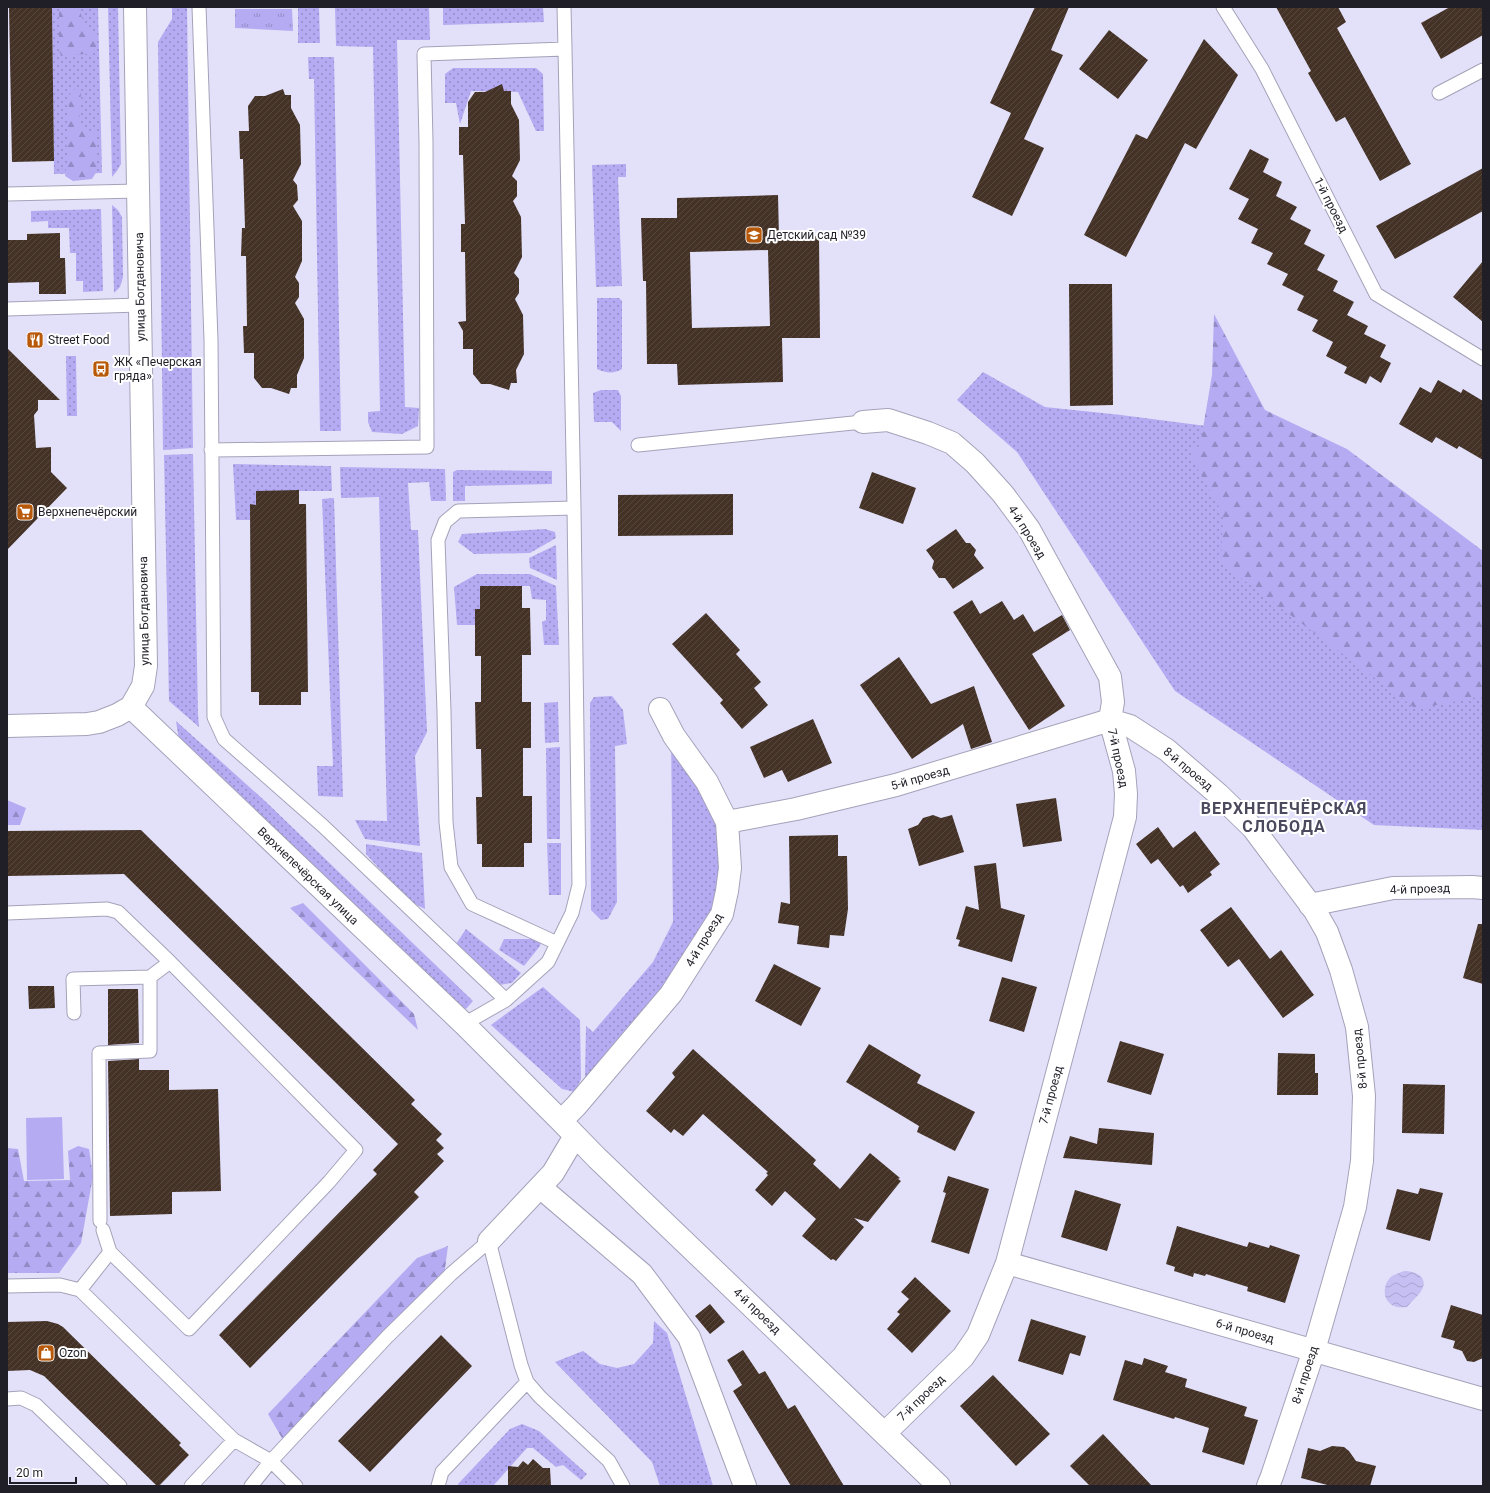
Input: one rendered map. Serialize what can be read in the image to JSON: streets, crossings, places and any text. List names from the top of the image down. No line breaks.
{"streets":{"street":["улица Богдановича","4-й проезд","7-й проезд","8-й проезд","5-й проезд","Верхнепечёрская улица","6-й проезд"],"lane":["1-й проезд"]},"crossings":[["улица Богдановича","Верхнепечёрская улица"],["4-й проезд","7-й проезд"],["4-й проезд","8-й проезд"],["4-й проезд","5-й проезд"],["4-й проезд","Верхнепечёрская улица"],["7-й проезд","8-й проезд"],["7-й проезд","5-й проезд"],["7-й проезд","6-й проезд"],["8-й проезд","5-й проезд"],["8-й проезд","6-й проезд"]],"districts":["ВЕРХНЕПЕЧЁРСКАЯ СЛОБОДА"],"places":{"school or university":["Детский сад №39"],"restaurant":["Street Food"],"bus stop":["ЖК «Печерская гряда»"],"supermarket":["Верхнепечёрский"],"shop":["Ozon"]},"scale_bar":"20 m"}
